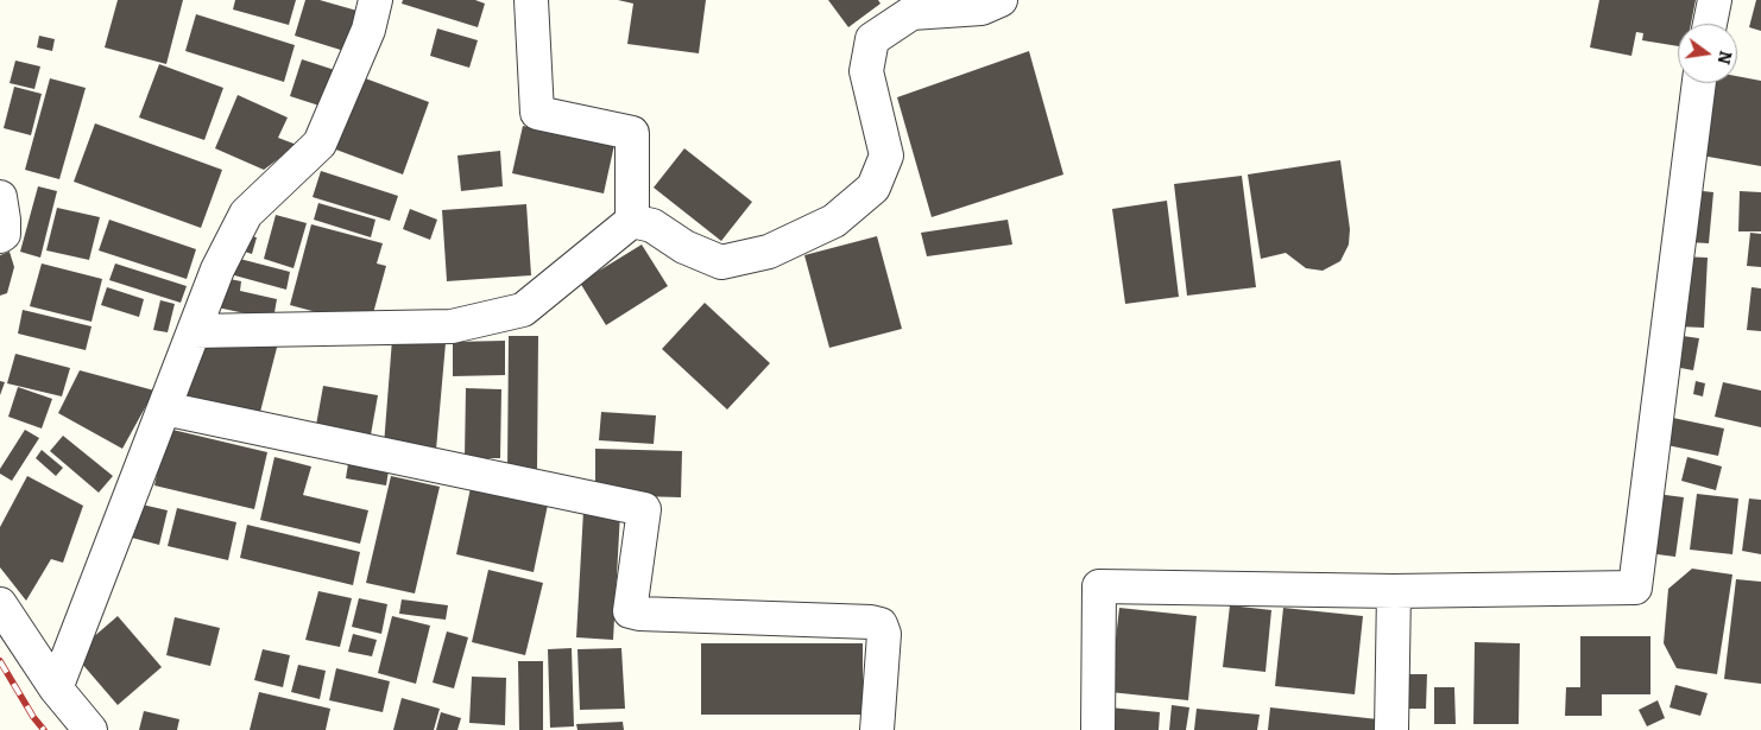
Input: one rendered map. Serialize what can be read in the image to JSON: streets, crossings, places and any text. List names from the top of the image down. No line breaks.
{"north":"right"}
